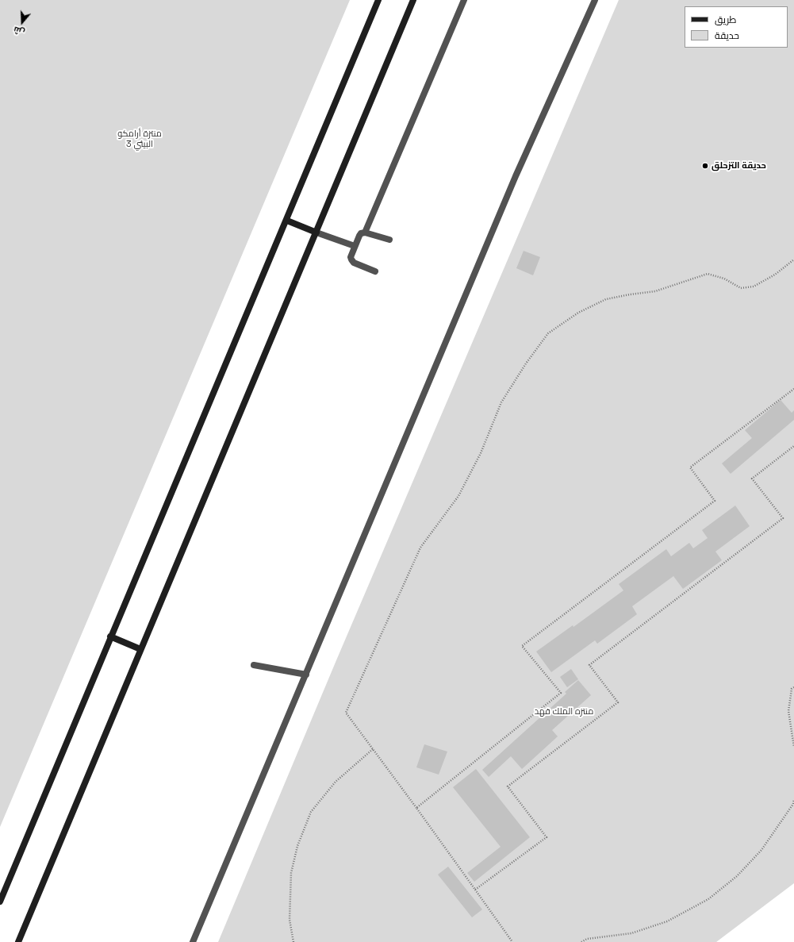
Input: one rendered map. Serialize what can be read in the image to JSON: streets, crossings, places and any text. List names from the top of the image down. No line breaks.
{"parks":["منتزة أرامكو البيئي 3","منتزه الملك فهد"],"places":["حديقة التزحلق"],"legend":["طريق","حديقة"],"north":"bottom"}
